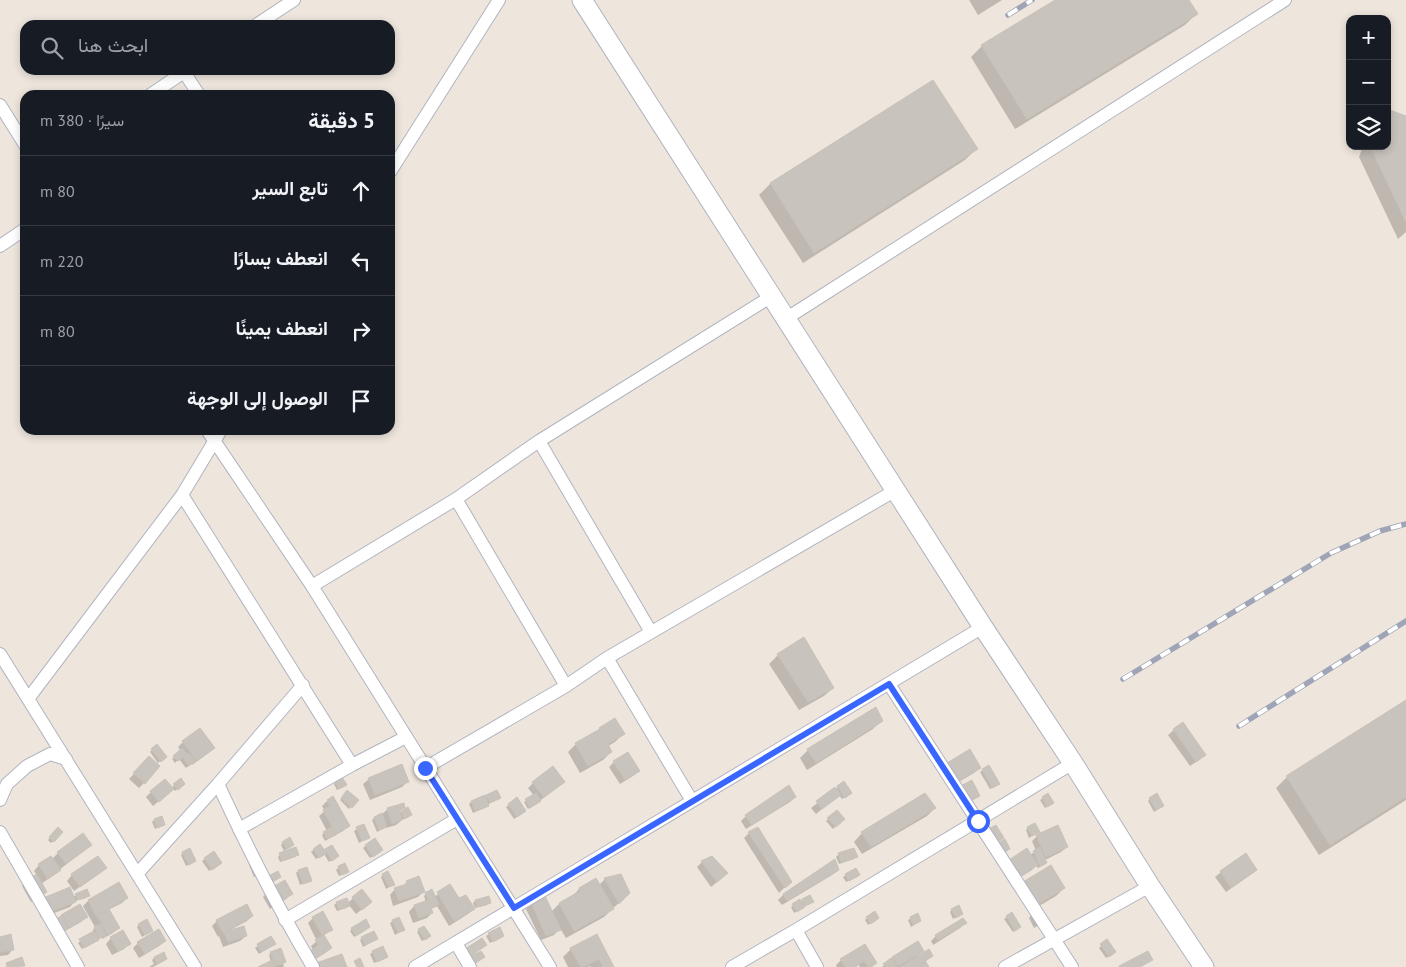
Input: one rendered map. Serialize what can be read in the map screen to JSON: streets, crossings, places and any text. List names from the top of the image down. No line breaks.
{"page":{"map_buttons":["+","−"],"search":"ابحث هنا","heading":["5 دقيقة","سيرًا · 380 m"],"list":[["تابع السير","80 m"],["انعطف يسارًا","220 m"],["انعطف يمينًا","80 m"],"الوصول إلى الوجهة"]}}
